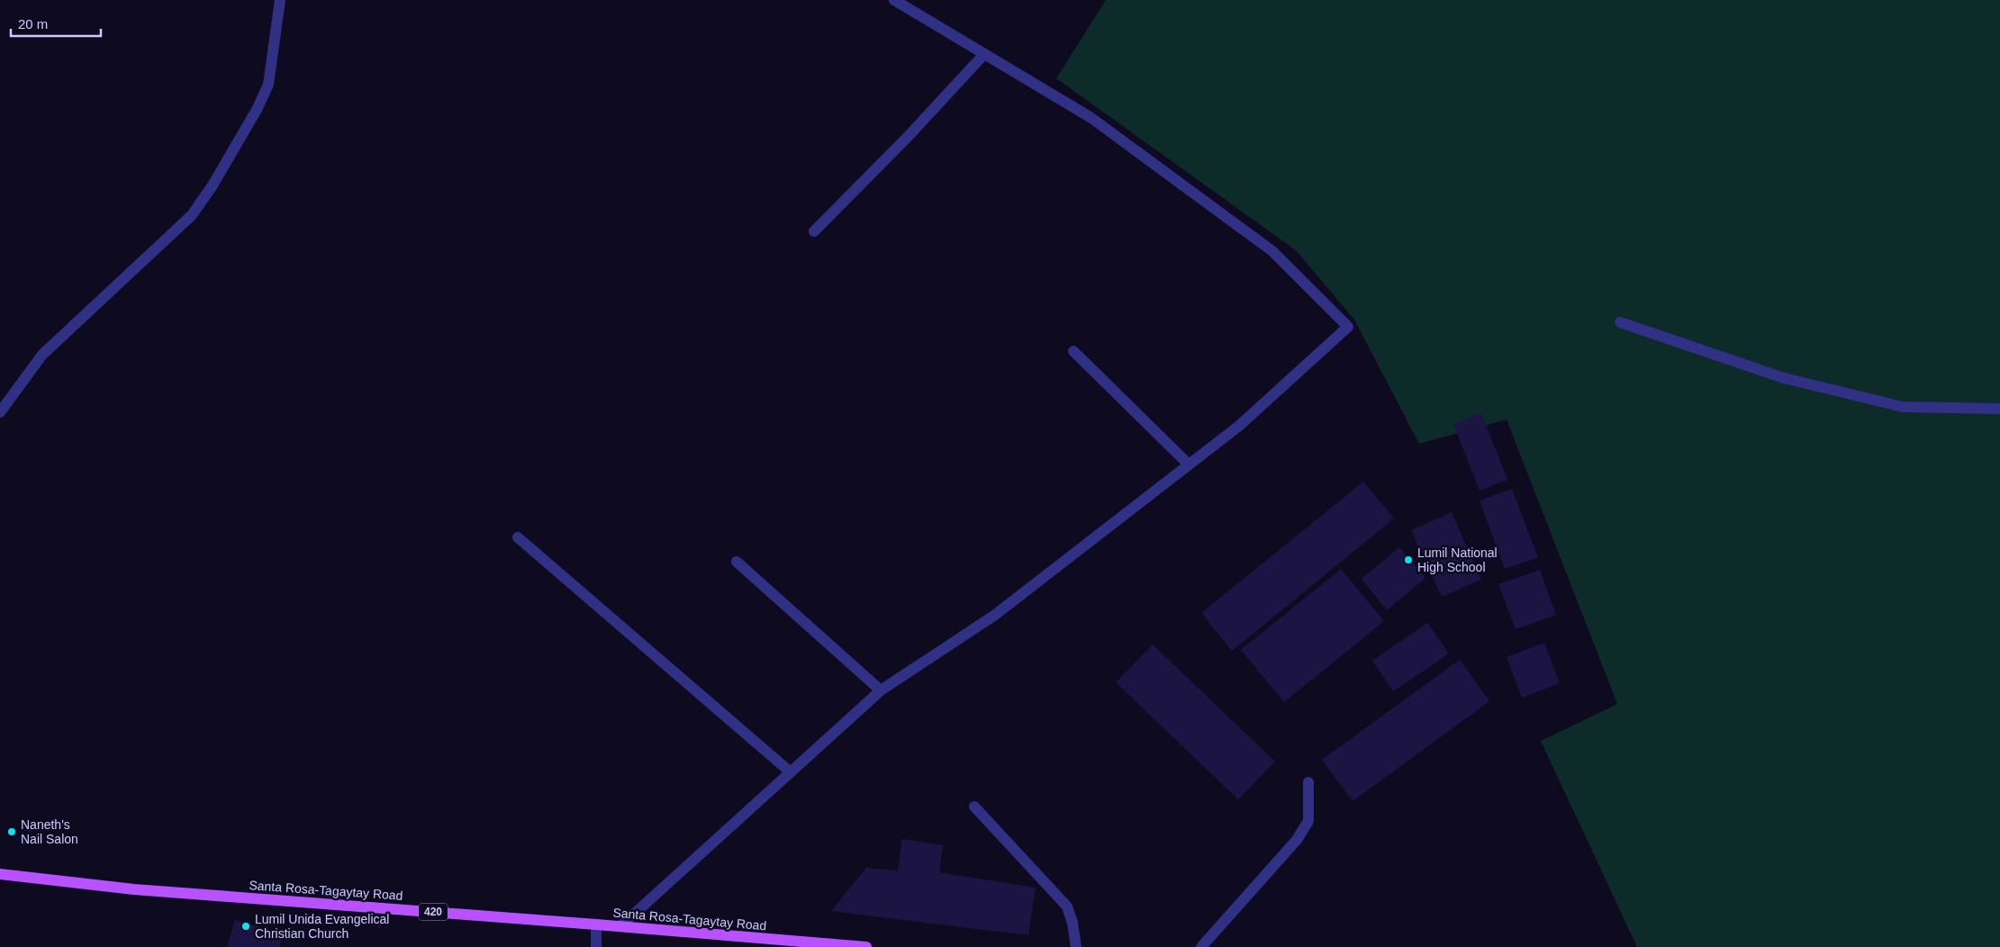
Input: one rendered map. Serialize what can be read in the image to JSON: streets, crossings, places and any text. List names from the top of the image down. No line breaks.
{"streets":{"main road":["Santa Rosa-Tagaytay Road","420"]},"places":["Lumil National High School","Naneth's Nail Salon","Lumil Unida Evangelical Christian Church"],"scale_bar":"20 m"}
